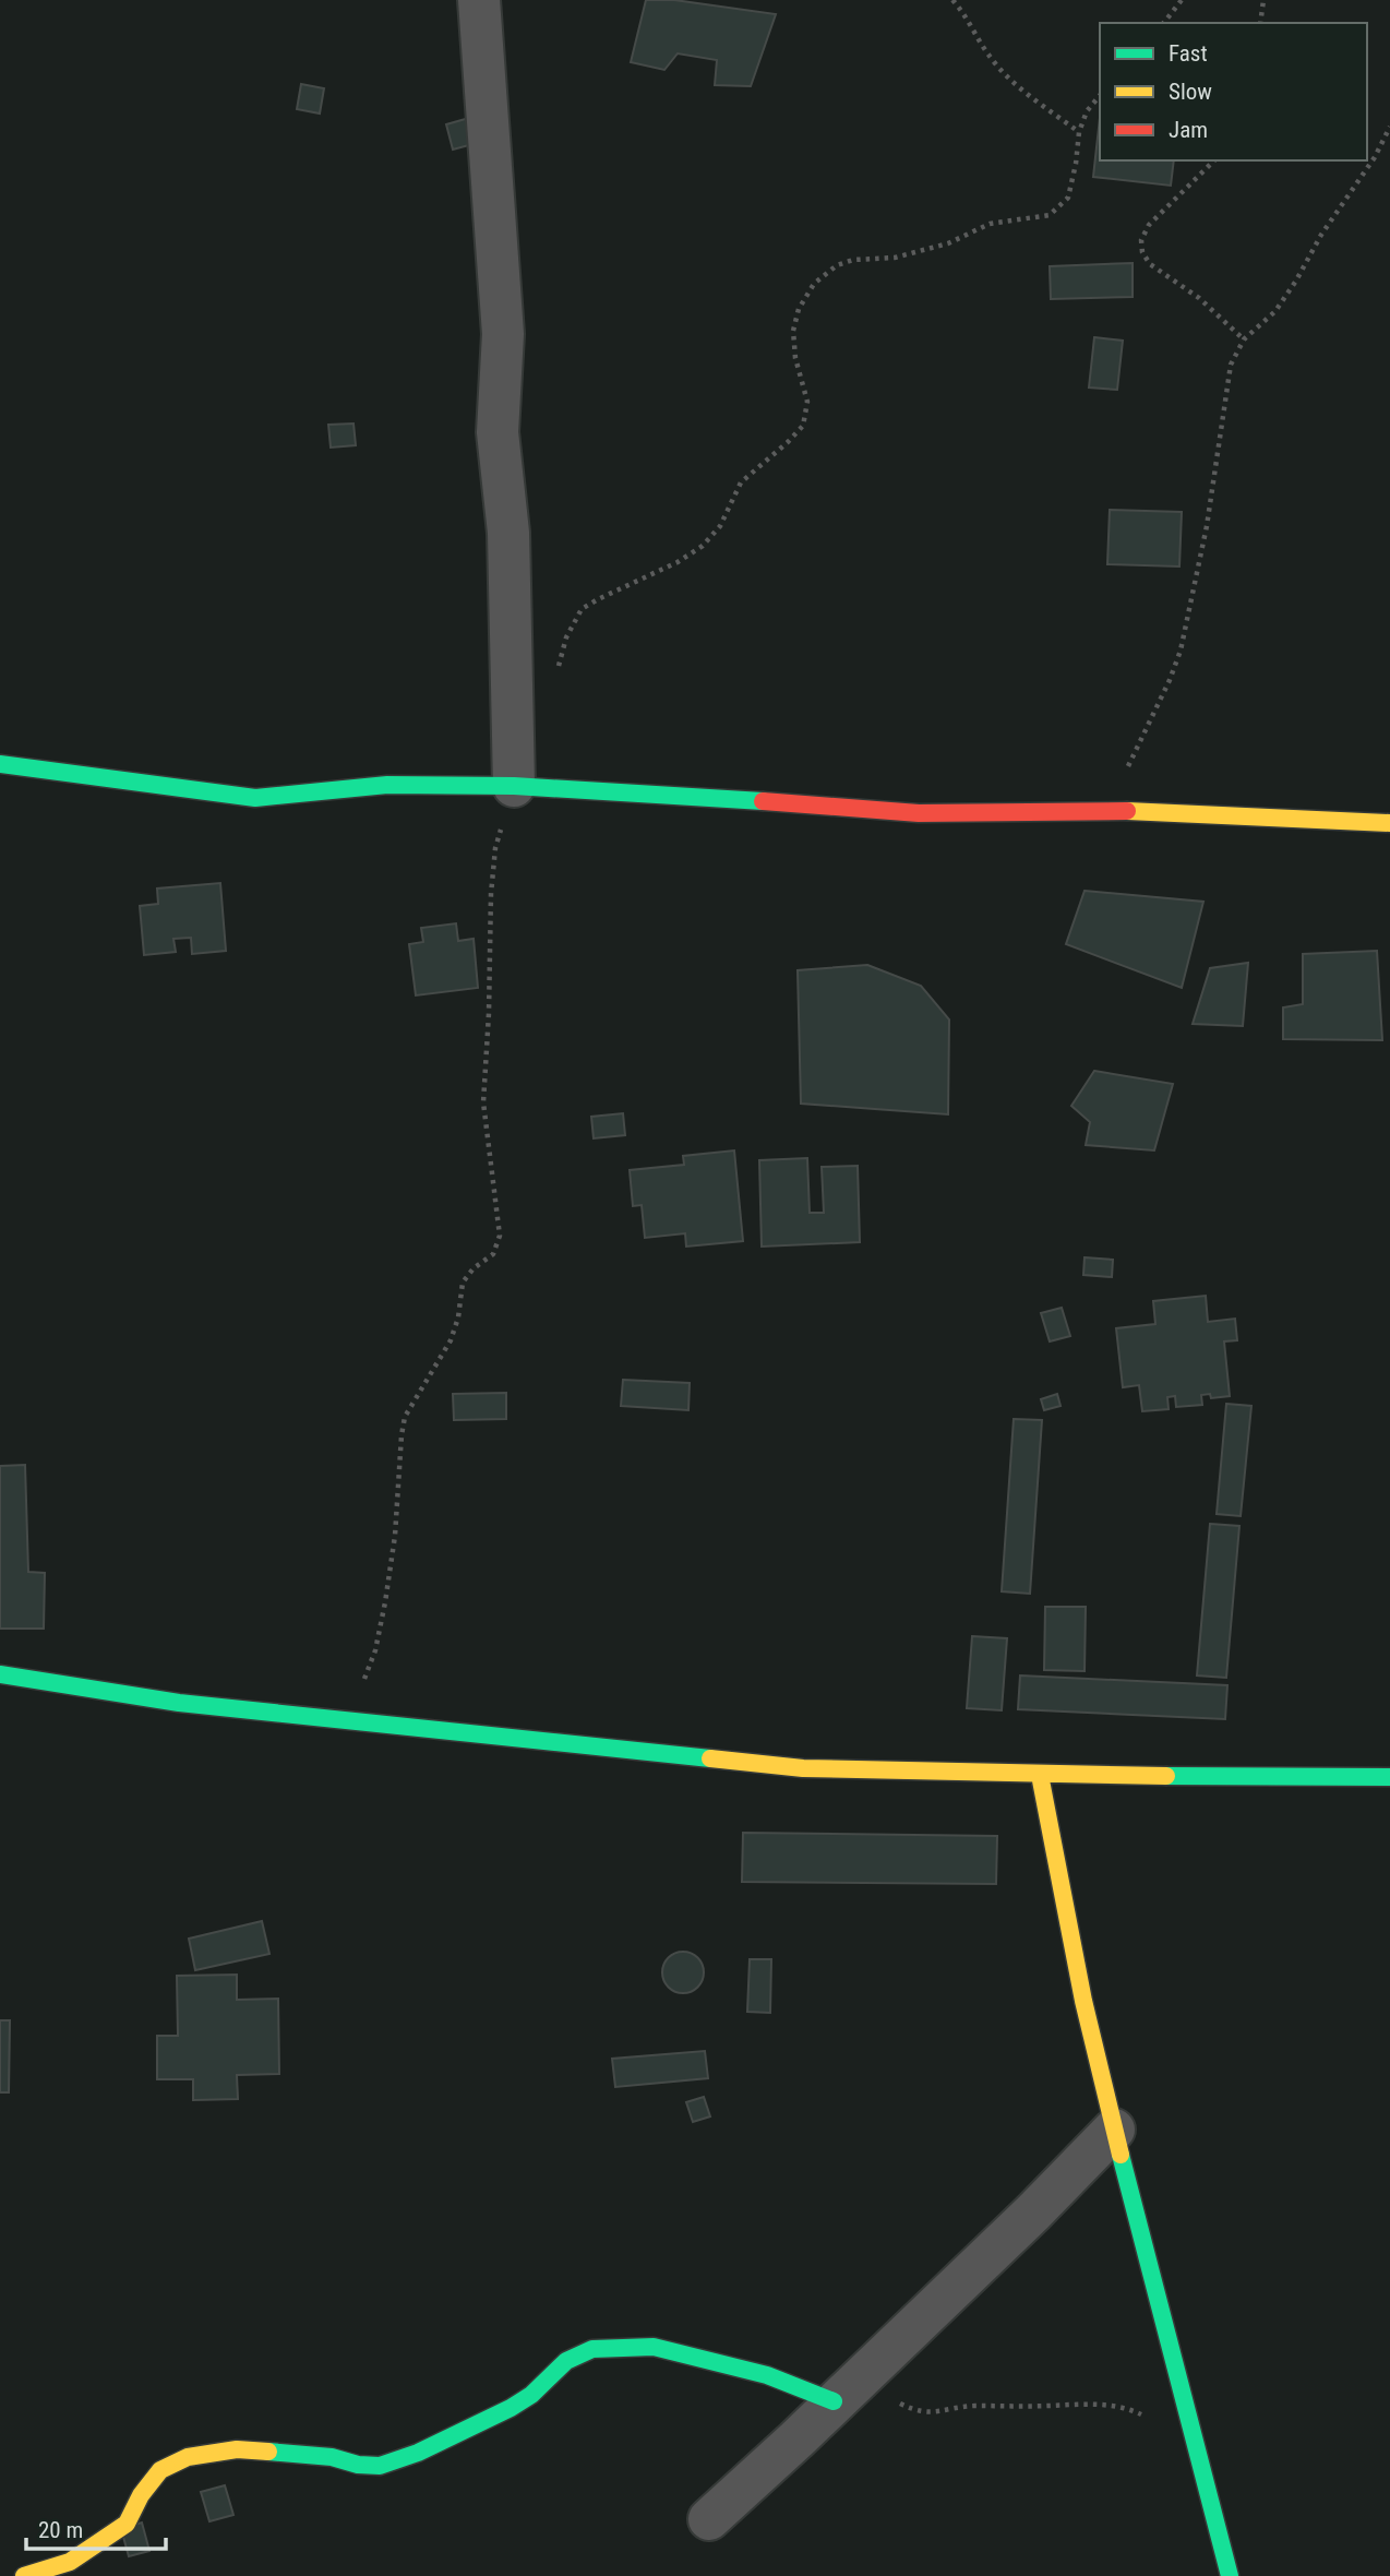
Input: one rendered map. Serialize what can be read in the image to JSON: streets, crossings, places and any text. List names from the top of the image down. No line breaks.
{"legend":["Fast","Slow","Jam"],"scale_bar":"20 m"}
